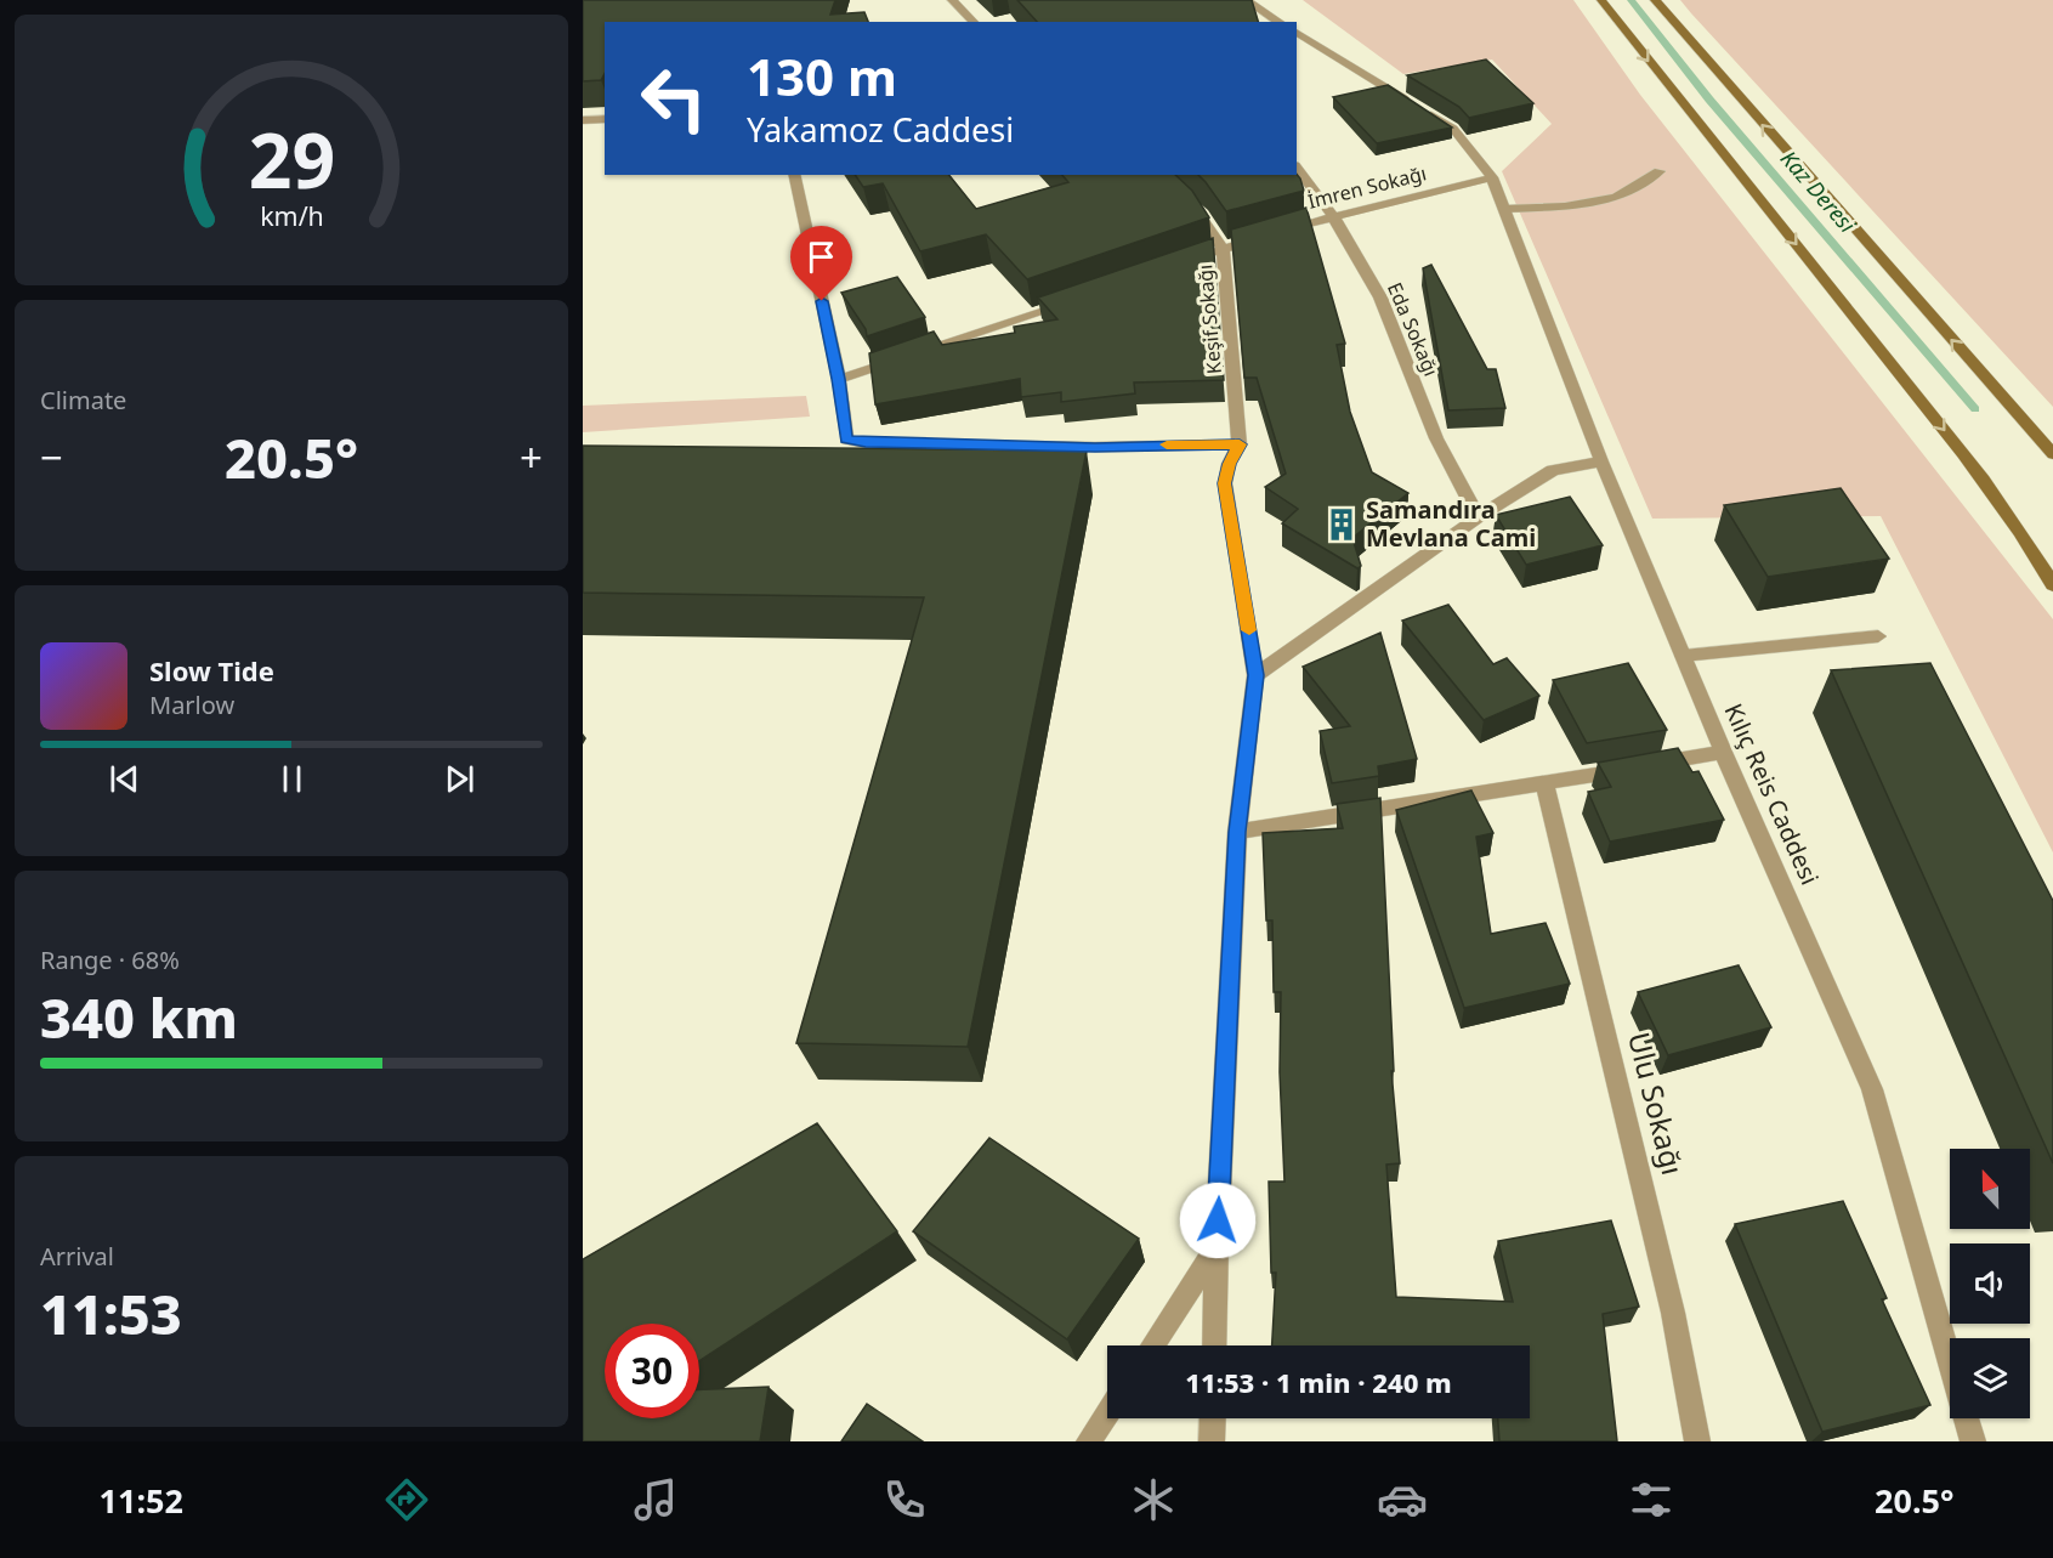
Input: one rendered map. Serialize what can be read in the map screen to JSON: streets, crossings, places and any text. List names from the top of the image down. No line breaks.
{"streets":{"street":["İmren Sokağı","Keşif Sokağı","Eda Sokağı","Kılıç Reis Caddesi","Ulu Sokağı"]},"crossings":[["İmren Sokağı","Keşif Sokağı"],["İmren Sokağı","Eda Sokağı"],["İmren Sokağı","Kılıç Reis Caddesi"]],"water":["Kaz Deresi"],"places":{"building":["Samandıra Mevlana Cami"]},"north":"top","page":{"turn":["130 m","Yakamoz Caddesi"],"tile":["Climate",["Range · 68%","340 km"],["Arrival","11:53"]],"heat":["−","20.5°","+"],"song":["Slow Tide","Marlow"],"limit":"30","trip":"11:53 · 1 min · 240 m","tabs":["11:52","20.5°"],"gauge":["29","km/h"]}}
